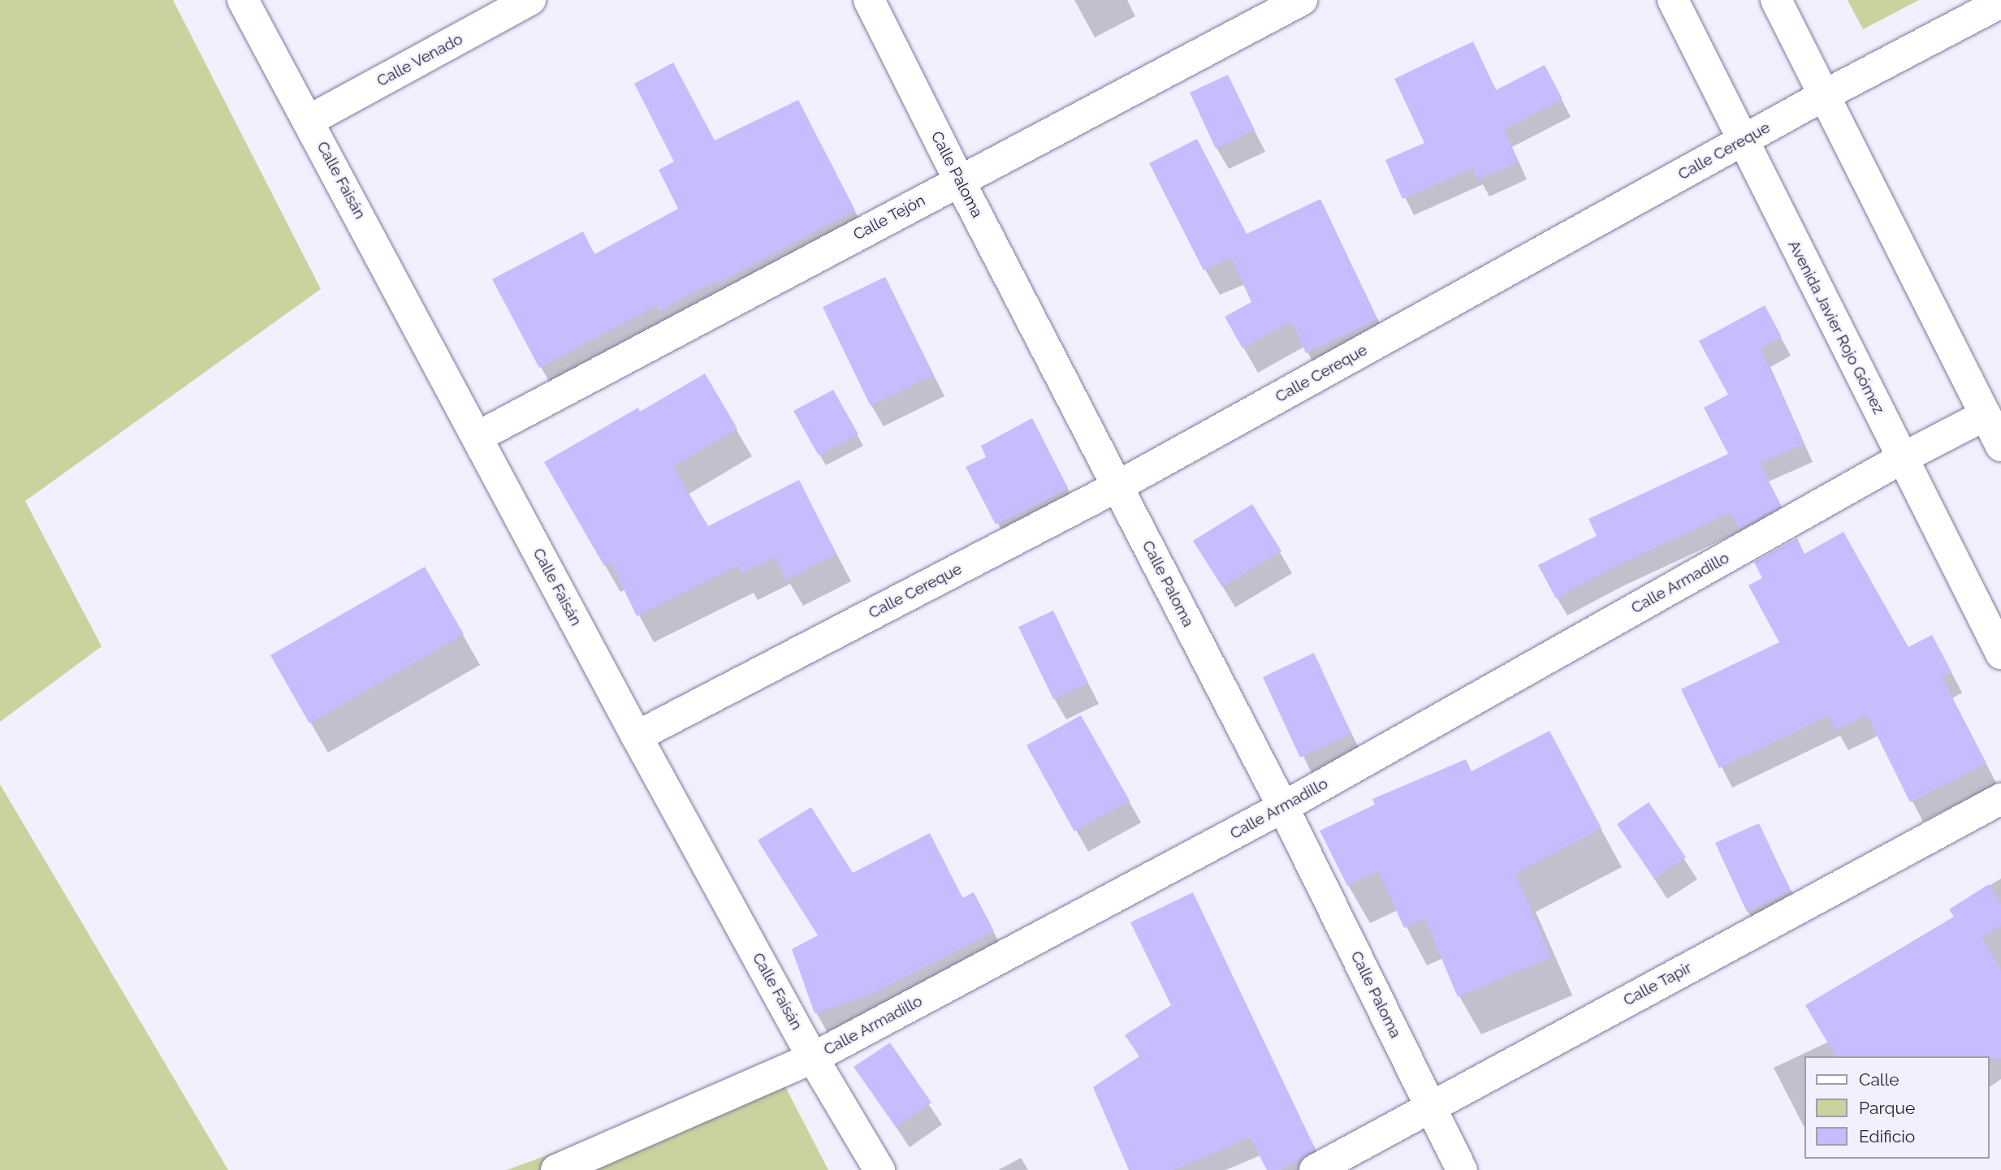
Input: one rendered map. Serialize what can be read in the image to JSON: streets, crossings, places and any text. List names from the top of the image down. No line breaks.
{"streets":{"street":["Calle Venado","Calle Cereque","Calle Paloma","Calle Faisán","Calle Tejón","Avenida Javier Rojo Gómez","Calle Armadillo","Calle Tapir"]},"crossings":[["Calle Venado","Calle Faisán"],["Calle Cereque","Calle Paloma"],["Calle Cereque","Calle Faisán"],["Calle Cereque","Avenida Javier Rojo Gómez"],["Calle Paloma","Calle Tejón"],["Calle Paloma","Calle Armadillo"],["Calle Paloma","Calle Tapir"],["Calle Faisán","Calle Tejón"],["Calle Faisán","Calle Armadillo"],["Avenida Javier Rojo Gómez","Calle Armadillo"]],"legend":["Calle","Parque","Edificio"]}
